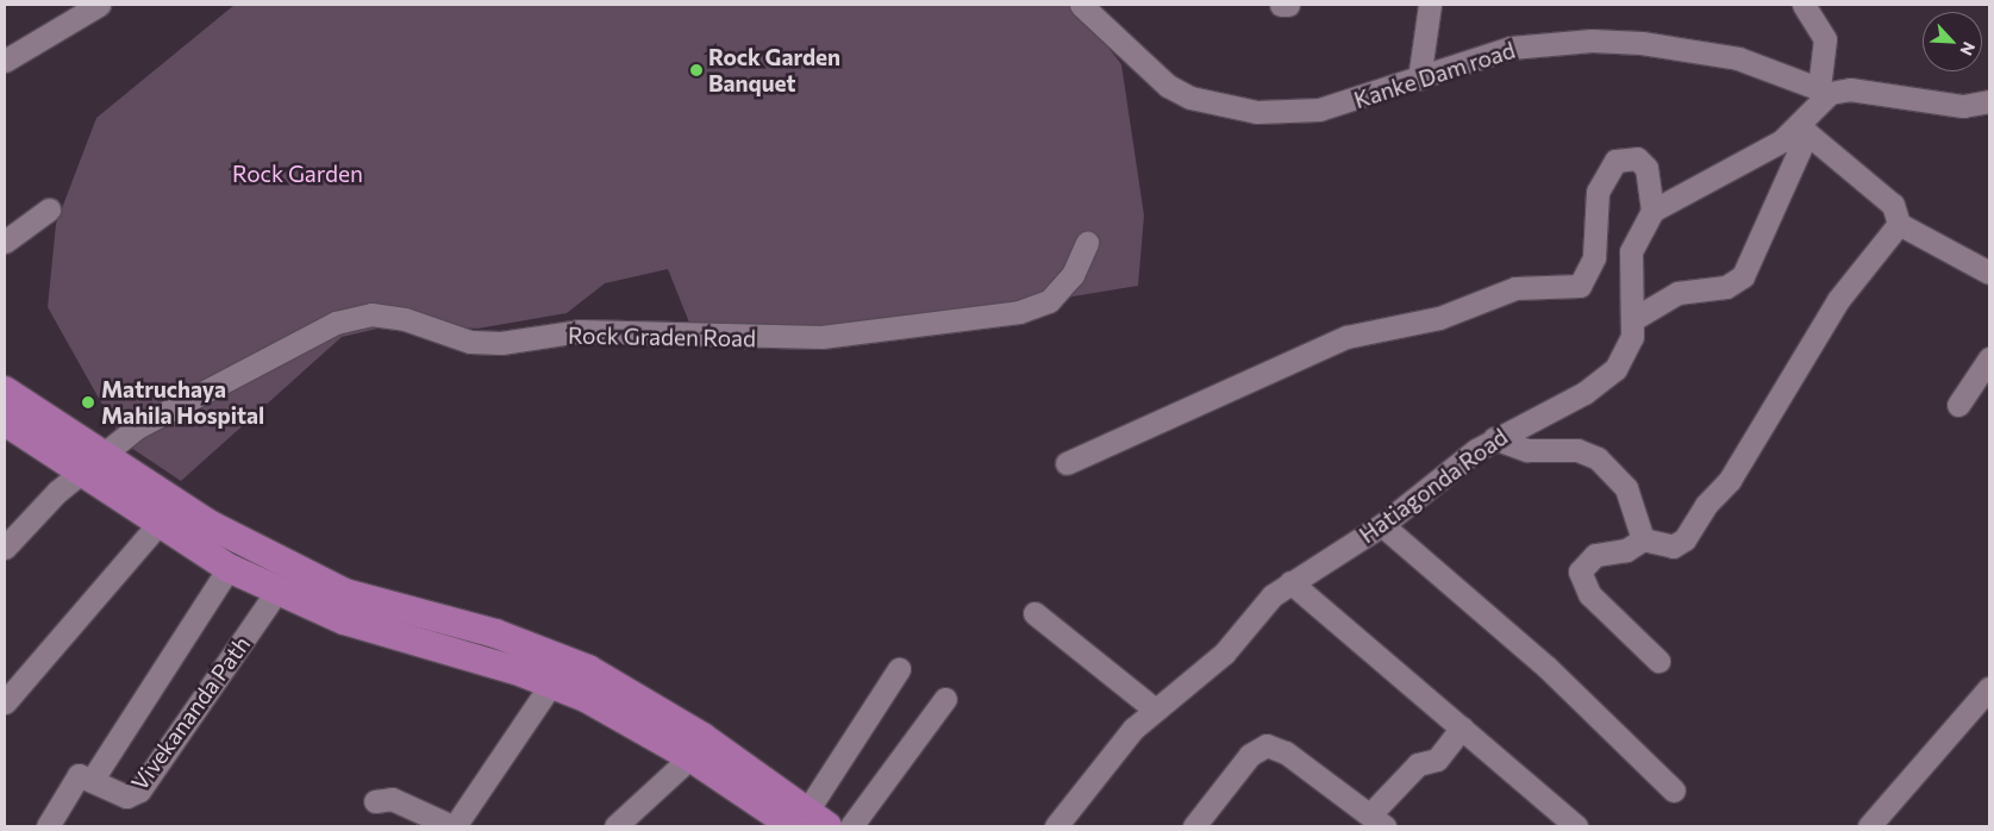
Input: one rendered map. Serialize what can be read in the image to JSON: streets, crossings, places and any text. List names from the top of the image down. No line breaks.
{"streets":{"street":["Kanke Dam road","Rock Graden Road","Hatiagonda Road","Vivekananda Path"]},"parks":["Rock Garden"],"places":["Rock Garden Banquet","Matruchaya Mahila Hospital"],"north":"bottom right"}
